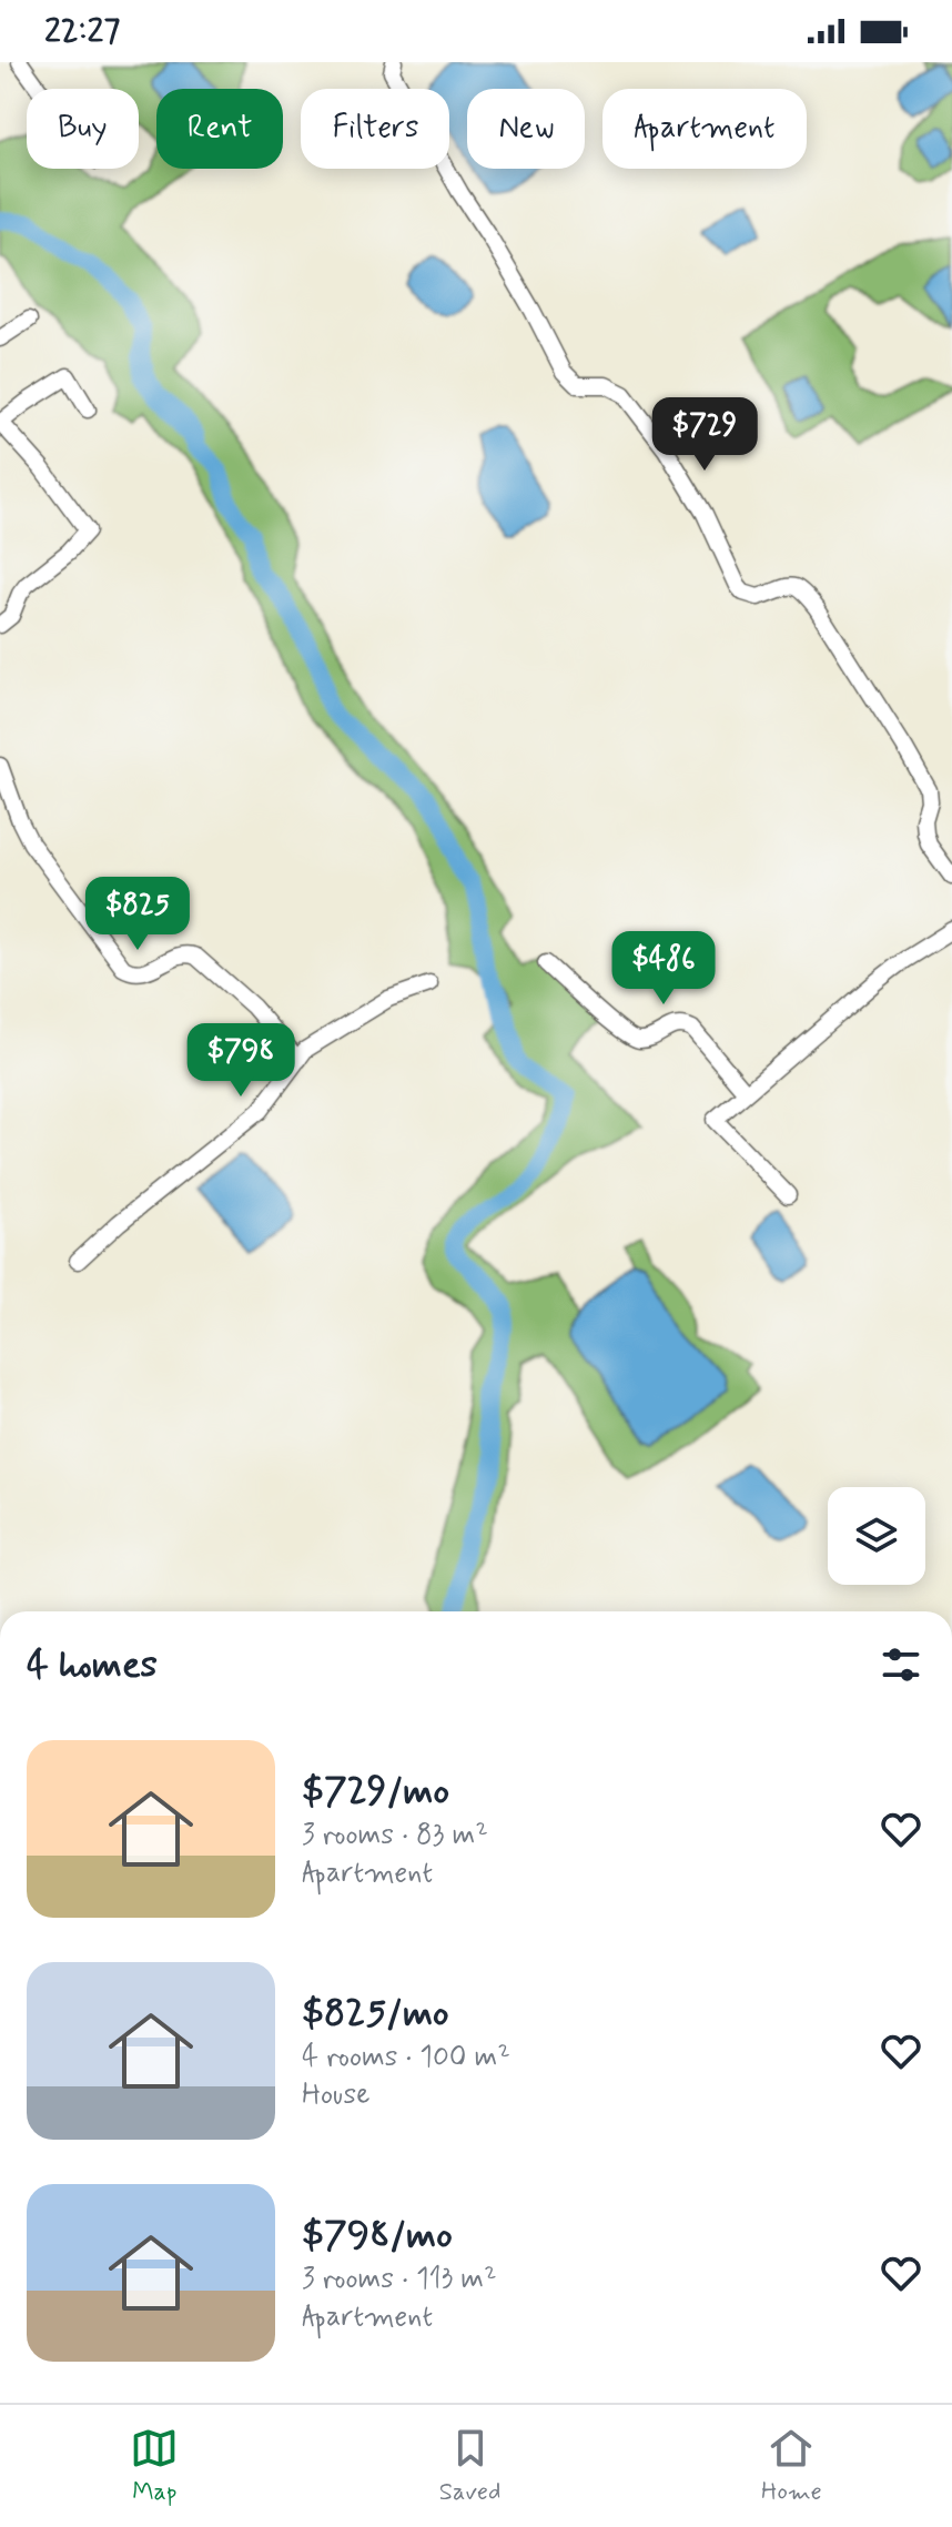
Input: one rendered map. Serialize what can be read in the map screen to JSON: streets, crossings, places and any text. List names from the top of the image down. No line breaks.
{"page":{"status":"22:27","chip":["Buy","Rent","Filters","New","Apartment"],"price":["$729","$825","$486","$798"],"heading":"4 homes","list":[{"name":"$729/mo","note":"3 rooms · 83 m² · Apartment"},{"name":"$825/mo","note":"4 rooms · 100 m² · House"},{"name":"$798/mo","note":"3 rooms · 113 m² · Apartment"}],"tabs":["Map","Saved","Home"]}}
